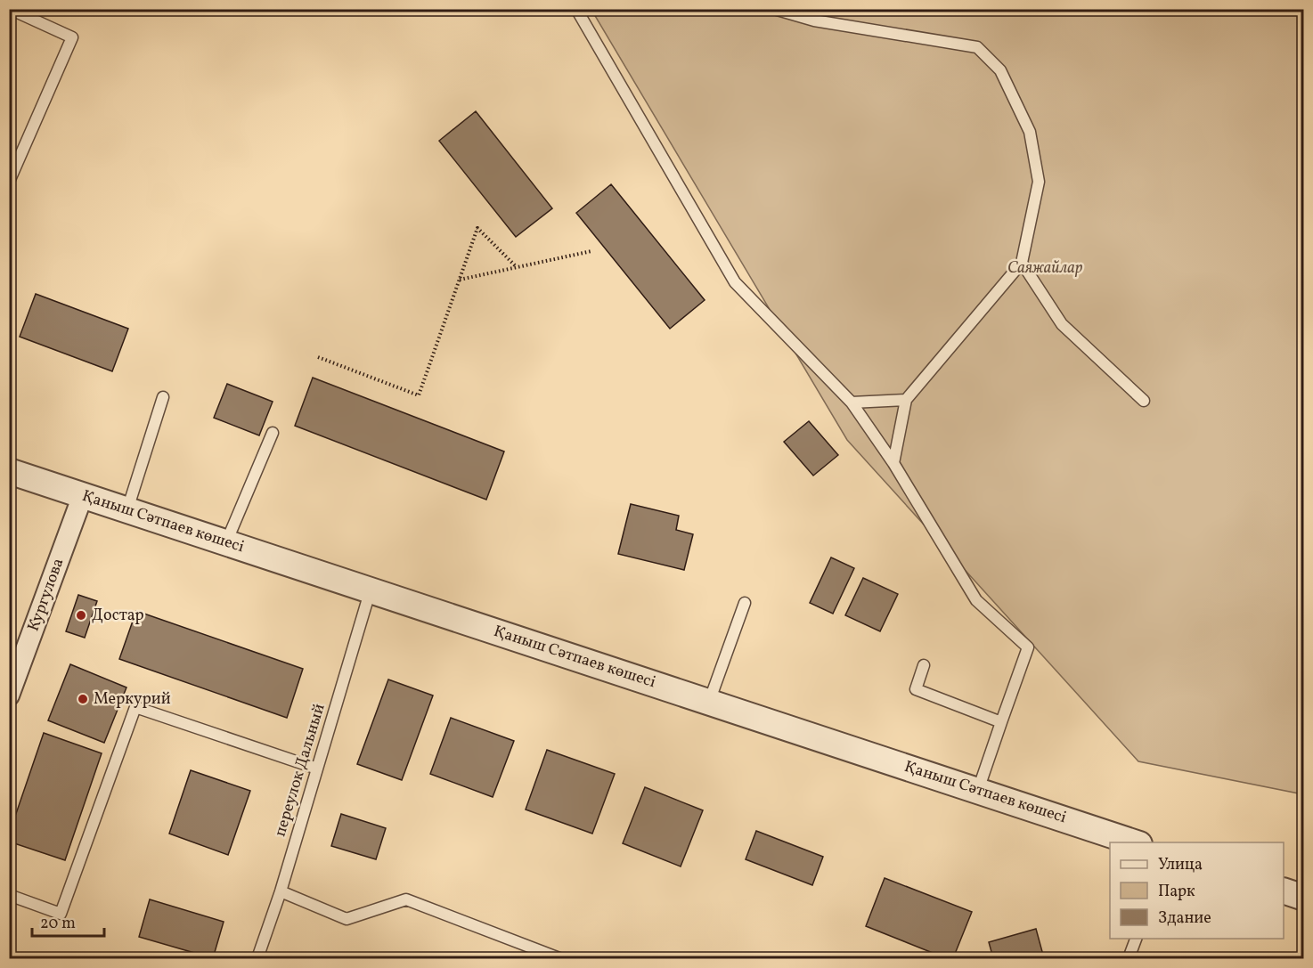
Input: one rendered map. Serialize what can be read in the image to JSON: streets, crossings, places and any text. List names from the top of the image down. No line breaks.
{"streets":{"street":["Қаныш Сәтпаев көшесі","Кургулова"],"lane":["переулок Дальный"]},"crossings":[["Қаныш Сәтпаев көшесі","Кургулова"],["Қаныш Сәтпаев көшесі","переулок Дальный"]],"parks":["Саяжайлар"],"places":["Достар","Меркурий"],"legend":["Улица","Парк","Здание"],"scale_bar":"20 m"}
